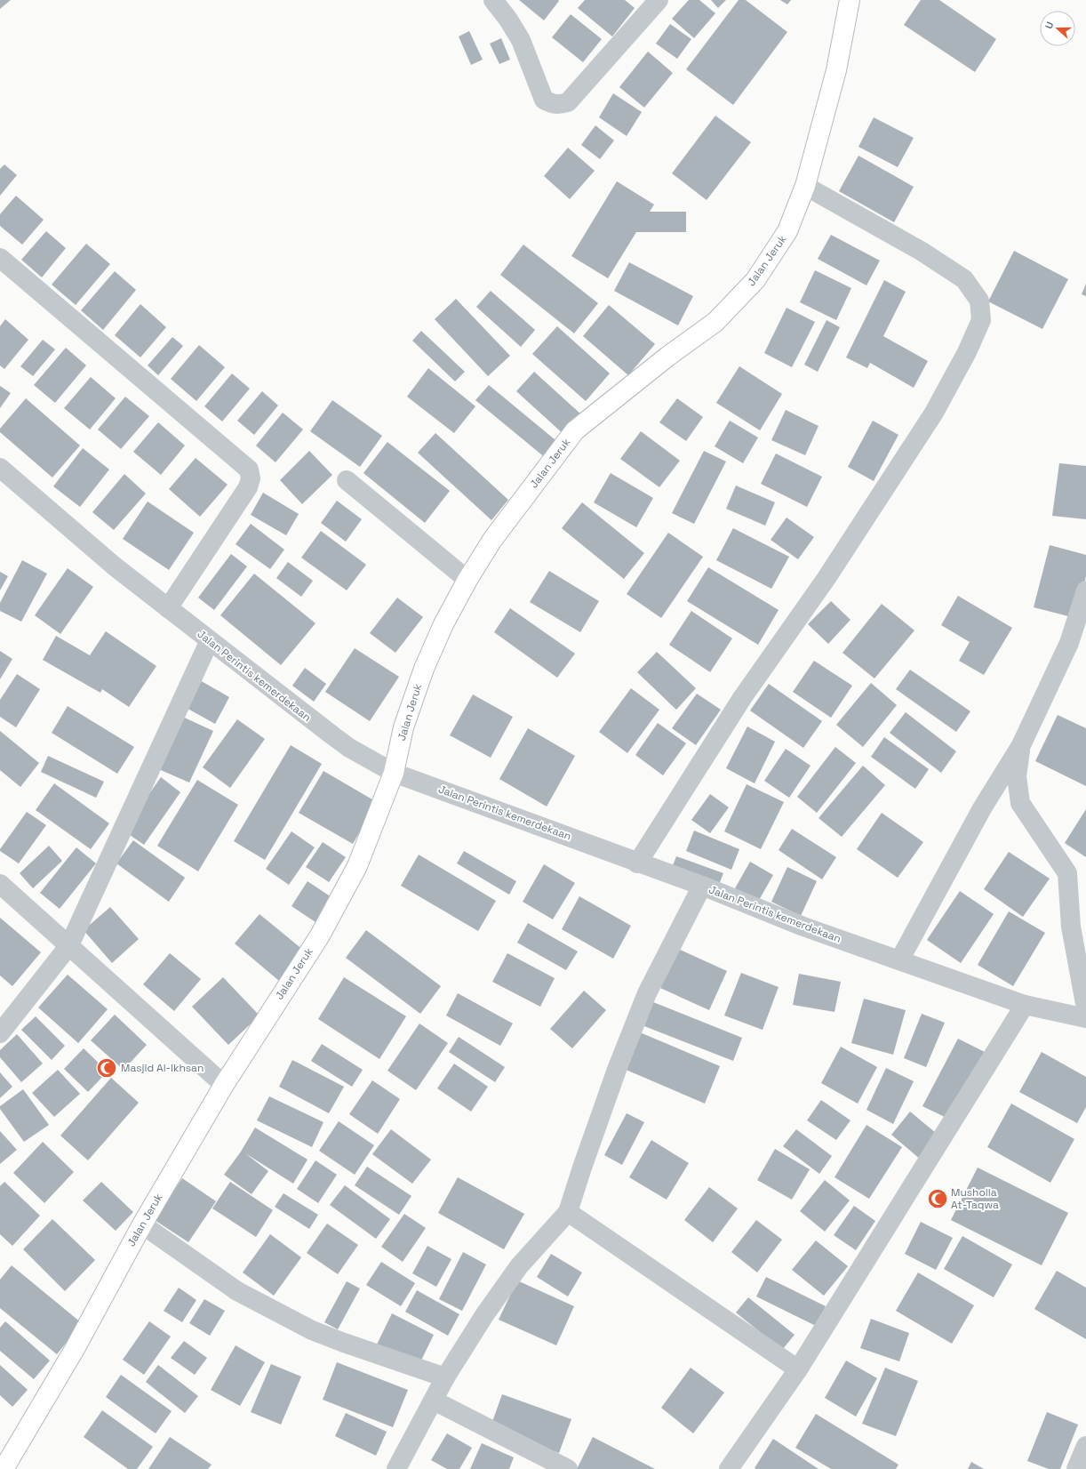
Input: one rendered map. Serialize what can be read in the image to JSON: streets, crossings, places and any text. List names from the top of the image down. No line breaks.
{"streets":{"main road":["Jalan Jeruk"],"street":["Jalan Perintis kemerdekaan"]},"crossings":[["Jalan Jeruk","Jalan Perintis kemerdekaan"]],"places":{"mosque":["Masjid Al-Ikhsan","Musholla At-Taqwa"]},"north":"left"}
